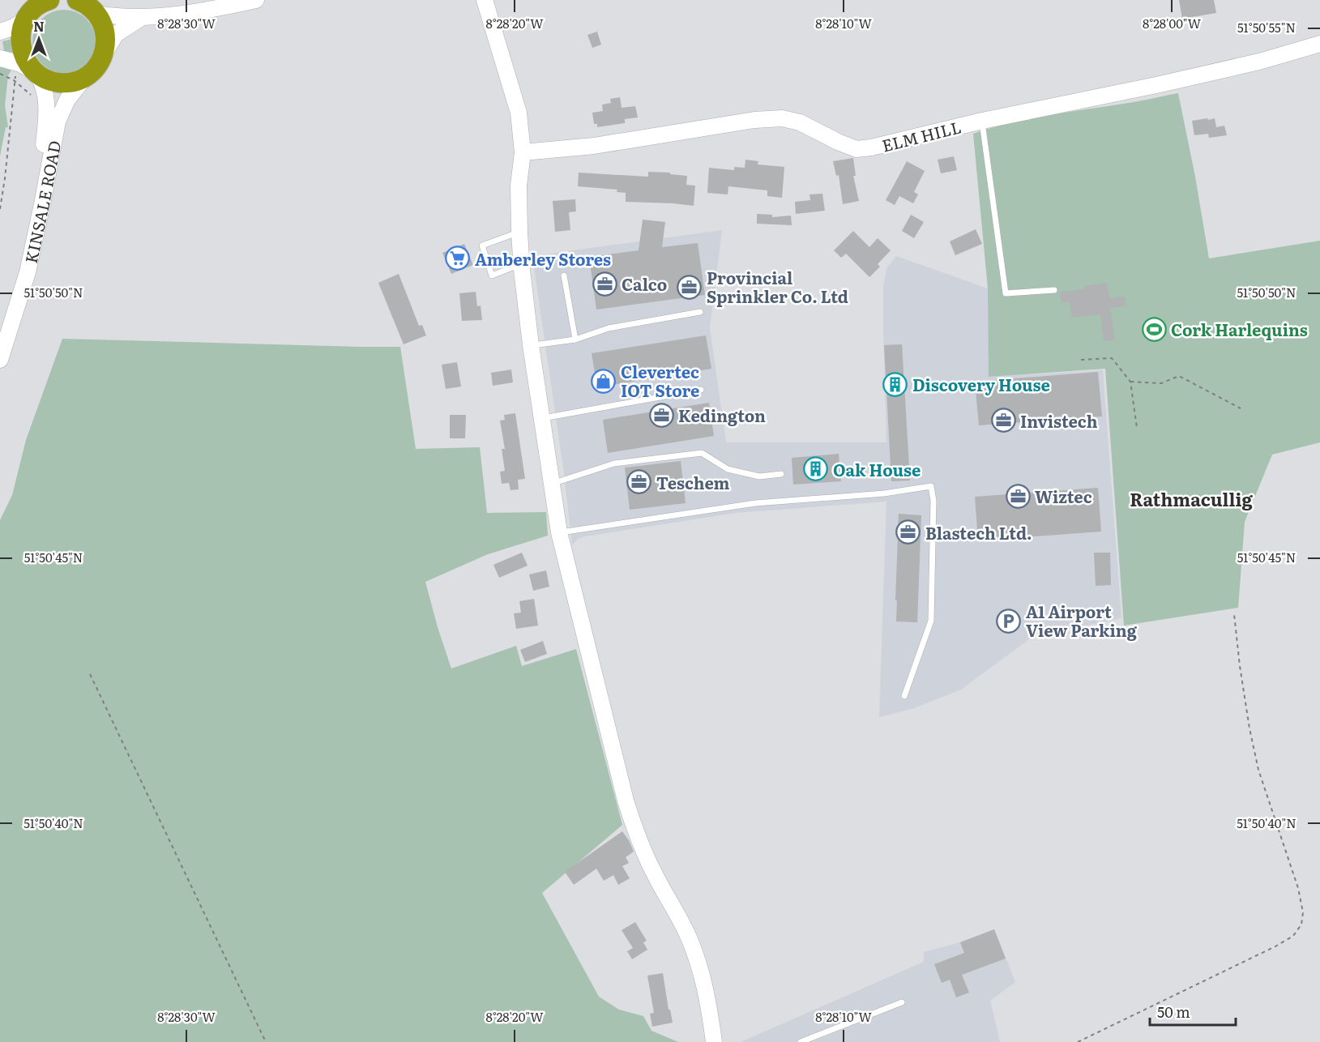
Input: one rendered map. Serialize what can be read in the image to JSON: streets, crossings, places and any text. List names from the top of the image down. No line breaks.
{"streets":{"street":["ELM HILL","KINSALE ROAD"]},"districts":["Rathmacullig"],"places":{"supermarket":["Amberley Stores"],"office":["Calco","Provincial Sprinkler Co. Ltd","Kedington","Invistech","Teschem","Wiztec","Blastech Ltd."],"sports":["Cork Harlequins"],"shop":["Clevertec IOT Store"],"building":["Discovery House","Oak House"],"parking":["A1 Airport View Parking"]},"scale_bar":"50 m","north":"top","coordinates":["8°28'30\"W","8°28'20\"W","8°28'10\"W","8°28'00\"W","51°50'55\"N","51°50'50\"N","51°50'45\"N","51°50'40\"N"]}
